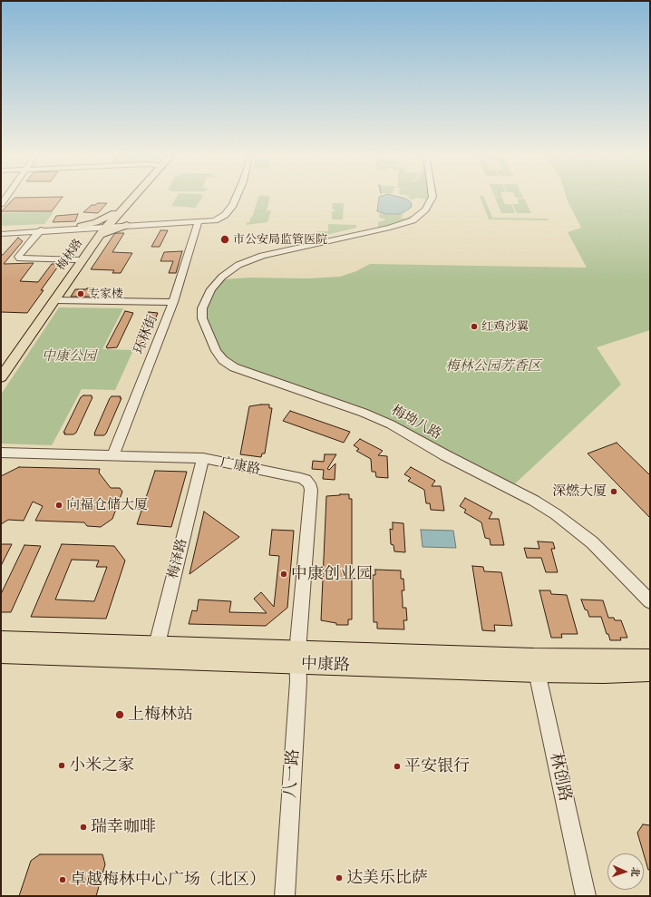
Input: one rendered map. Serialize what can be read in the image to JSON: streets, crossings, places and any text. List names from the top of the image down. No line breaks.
{"streets":{"main road":["梅林路","中康路"],"street":["环林街","梅坳八路","广康路","梅泽路","八一路","林创路"]},"crossings":[["环林街","广康路"],["广康路","梅泽路"],["广康路","中康路"],["广康路","八一路"],["梅泽路","中康路"],["中康路","八一路"],["中康路","林创路"]],"parks":["中康公园","梅林公园芳香区"],"places":["市公安局监管医院","专家楼","红鸡沙翼","深燃大厦","向福仓储大厦","中康创业园","上梅林站","小米之家","平安银行","瑞幸咖啡","达美乐比萨","卓越梅林中心广场（北区）"],"north":"right"}
